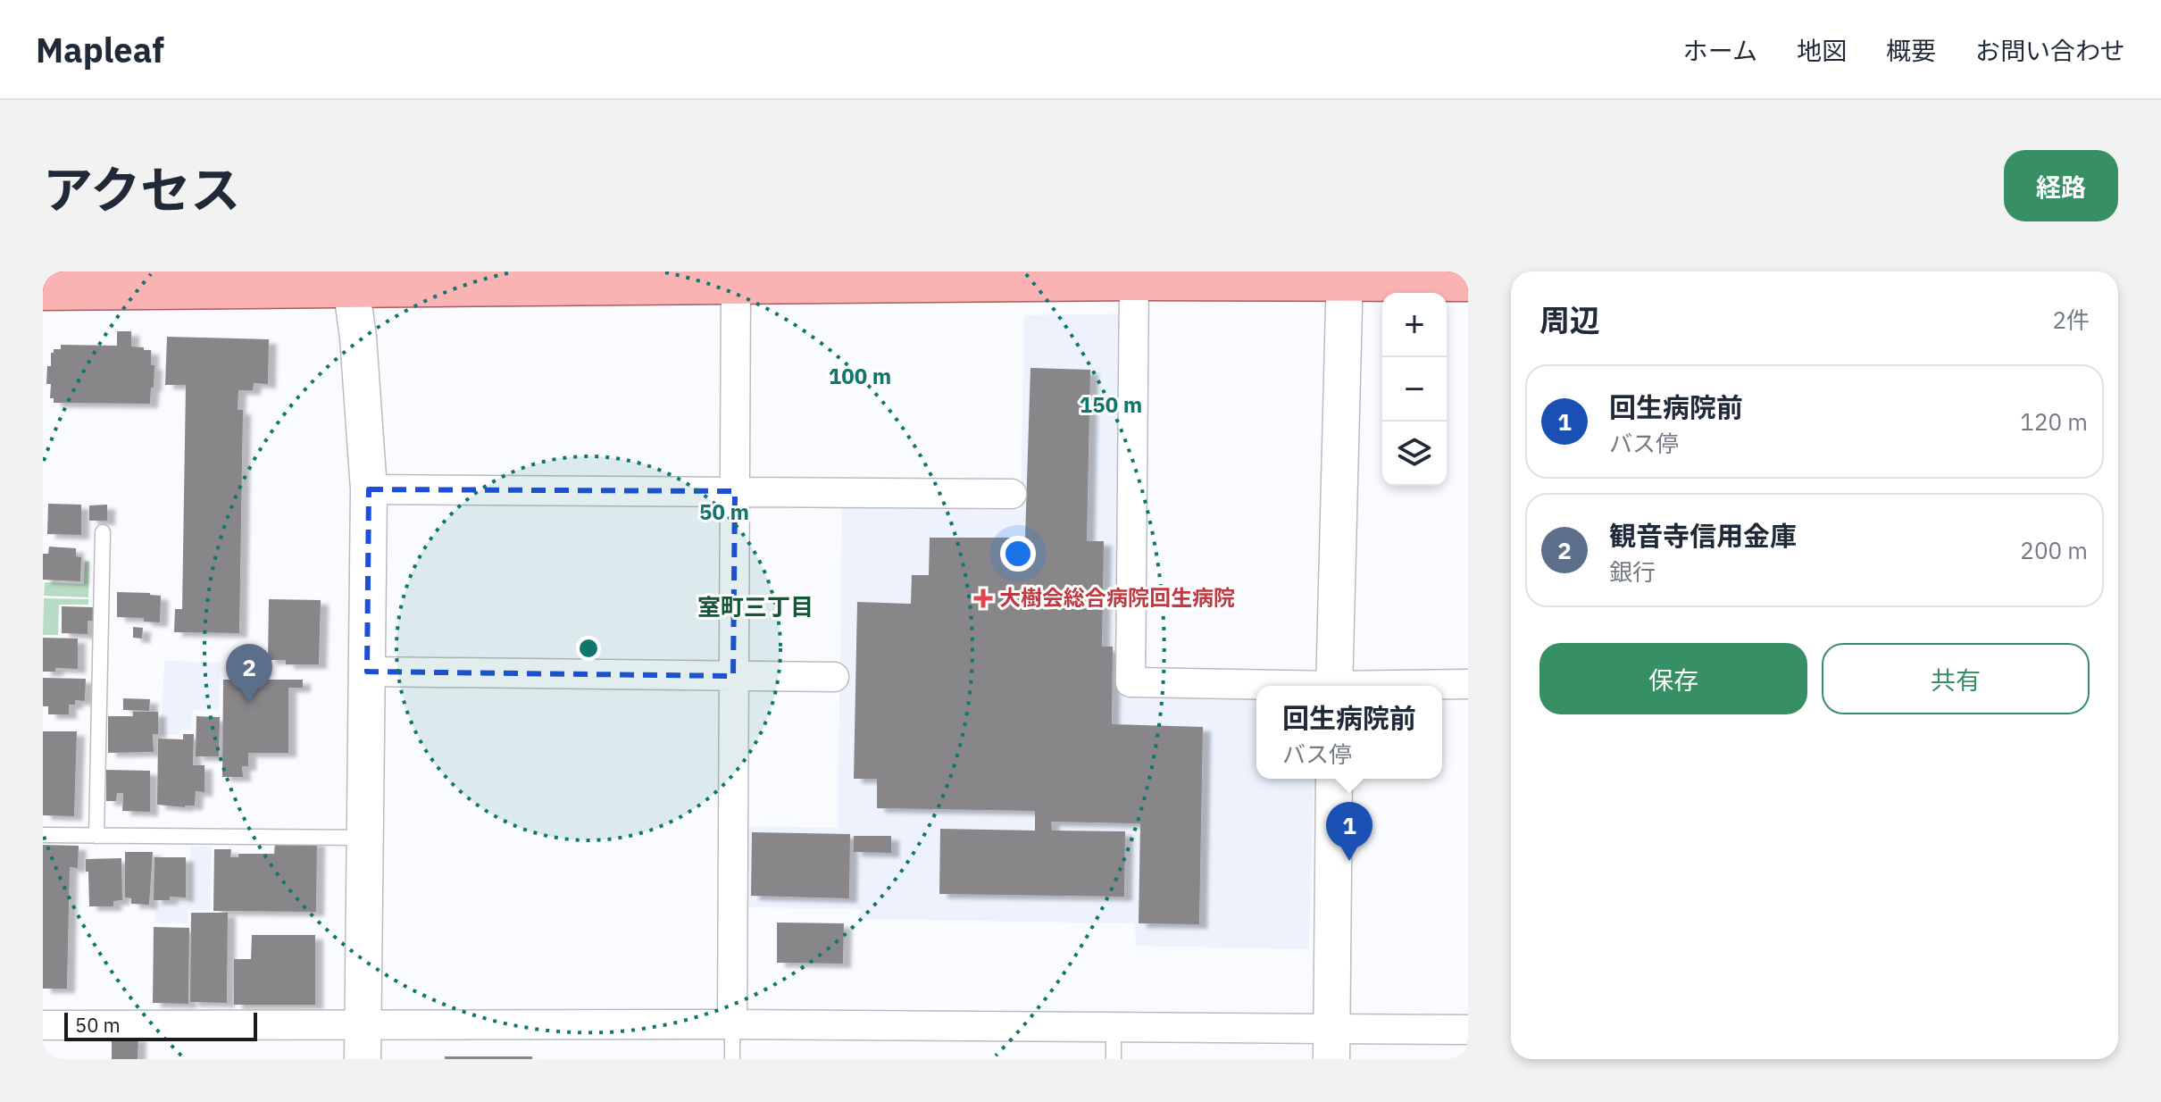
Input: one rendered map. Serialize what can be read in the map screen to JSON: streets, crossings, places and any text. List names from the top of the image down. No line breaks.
{"districts":["室町三丁目"],"places":{"health":["大樹会総合病院回生病院"]},"scale_bar":"50 m","page":{"header":"Mapleaf","nav":["ホーム","地図","概要","お問い合わせ"],"title":"アクセス","buttons":["経路",["保存","共有"]],"heading":["周辺","2件"],"map_buttons":["+","−"],"list":[{"mark":"1","name":"回生病院前","note":"バス停","value":"120 m"},{"mark":"2","name":"観音寺信用金庫","note":"銀行","value":"200 m"}],"pins":["2","1"],"popup":["回生病院前","バス停"],"scale":"50 m"},"rings":["100 m","150 m","50 m"]}
